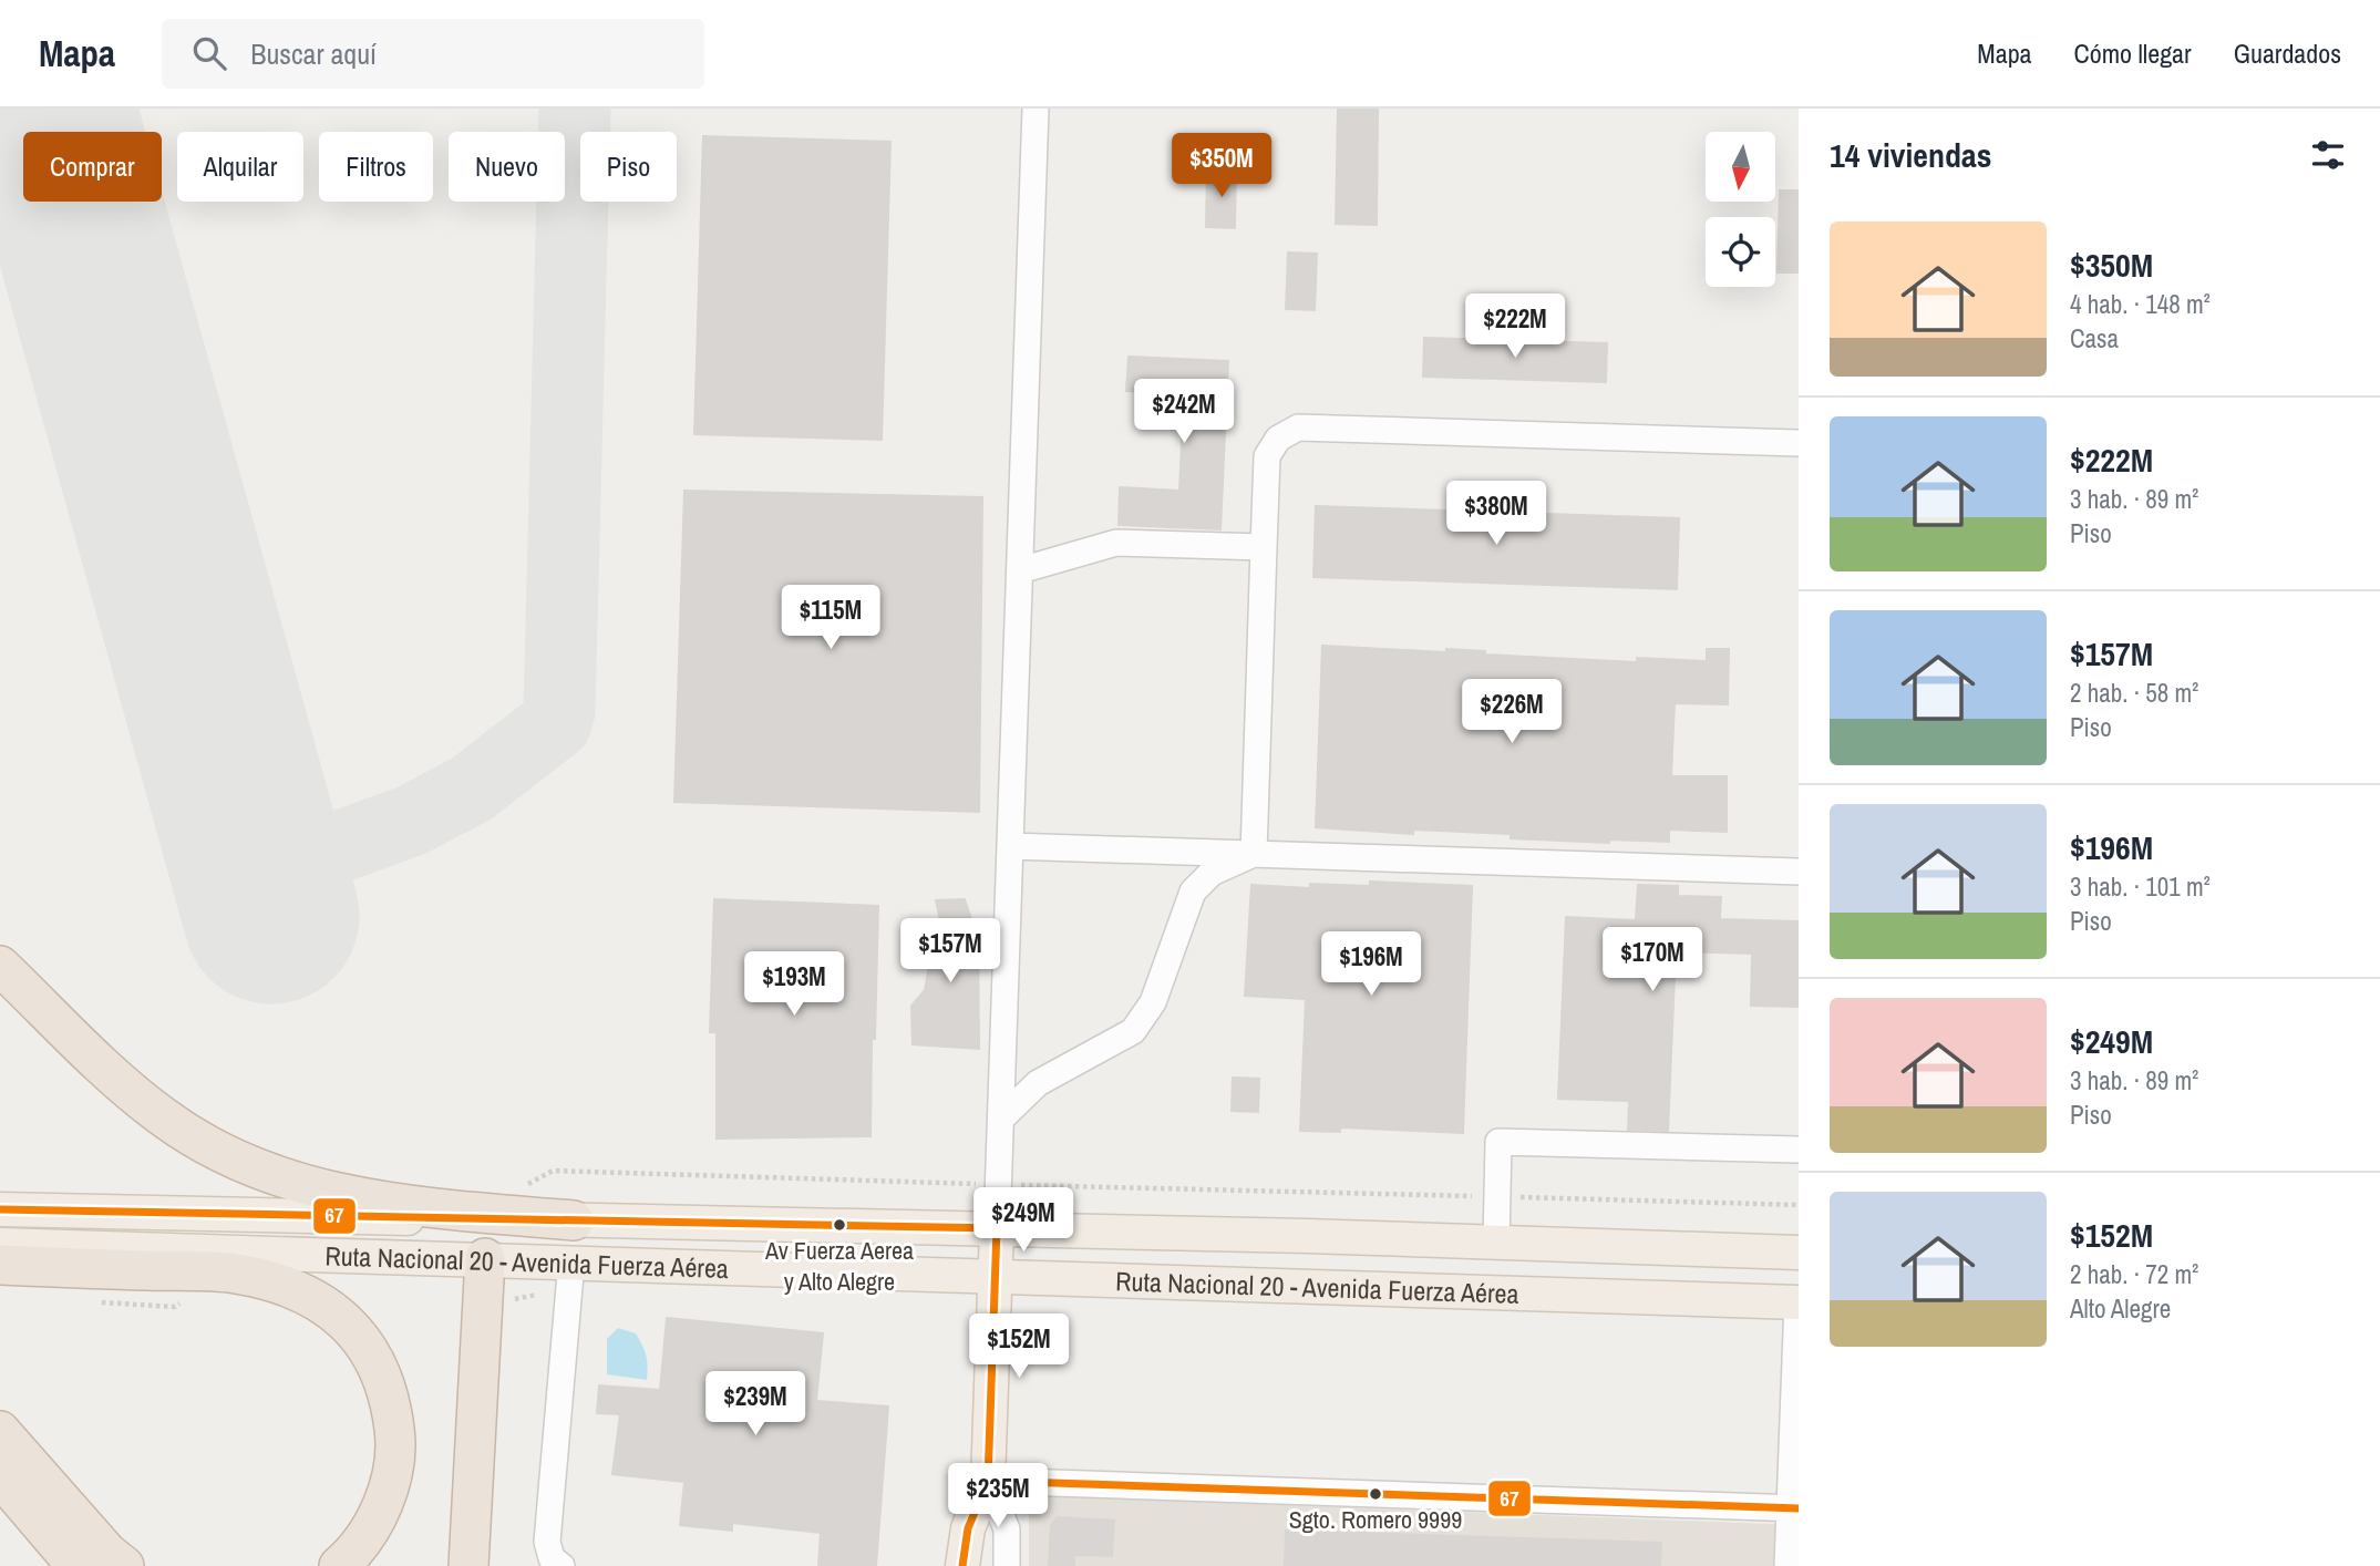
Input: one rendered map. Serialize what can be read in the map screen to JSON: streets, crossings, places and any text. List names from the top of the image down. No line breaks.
{"streets":{"main road":["Ruta Nacional 20 - Avenida Fuerza Aérea"]},"places":["Av Fuerza Aerea y Alto Alegre","Sgto. Romero 9999"],"lines":["transit line 67"],"north":"bottom","page":{"header":"Mapa","search":"Buscar aquí","nav":["Mapa","Cómo llegar","Guardados"],"heading":"14 viviendas","chip":["Comprar","Alquilar","Filtros","Nuevo","Piso"],"price":["$350M","$222M","$242M","$380M","$115M","$226M","$157M","$170M","$196M","$193M","$249M","$152M","$239M","$235M"],"list":[{"name":"$350M","note":"4 hab. · 148 m² · Casa"},{"name":"$222M","note":"3 hab. · 89 m² · Piso"},{"name":"$157M","note":"2 hab. · 58 m² · Piso"},{"name":"$196M","note":"3 hab. · 101 m² · Piso"},{"name":"$249M","note":"3 hab. · 89 m² · Piso"},{"name":"$152M","note":"2 hab. · 72 m² · Alto Alegre"}]}}
